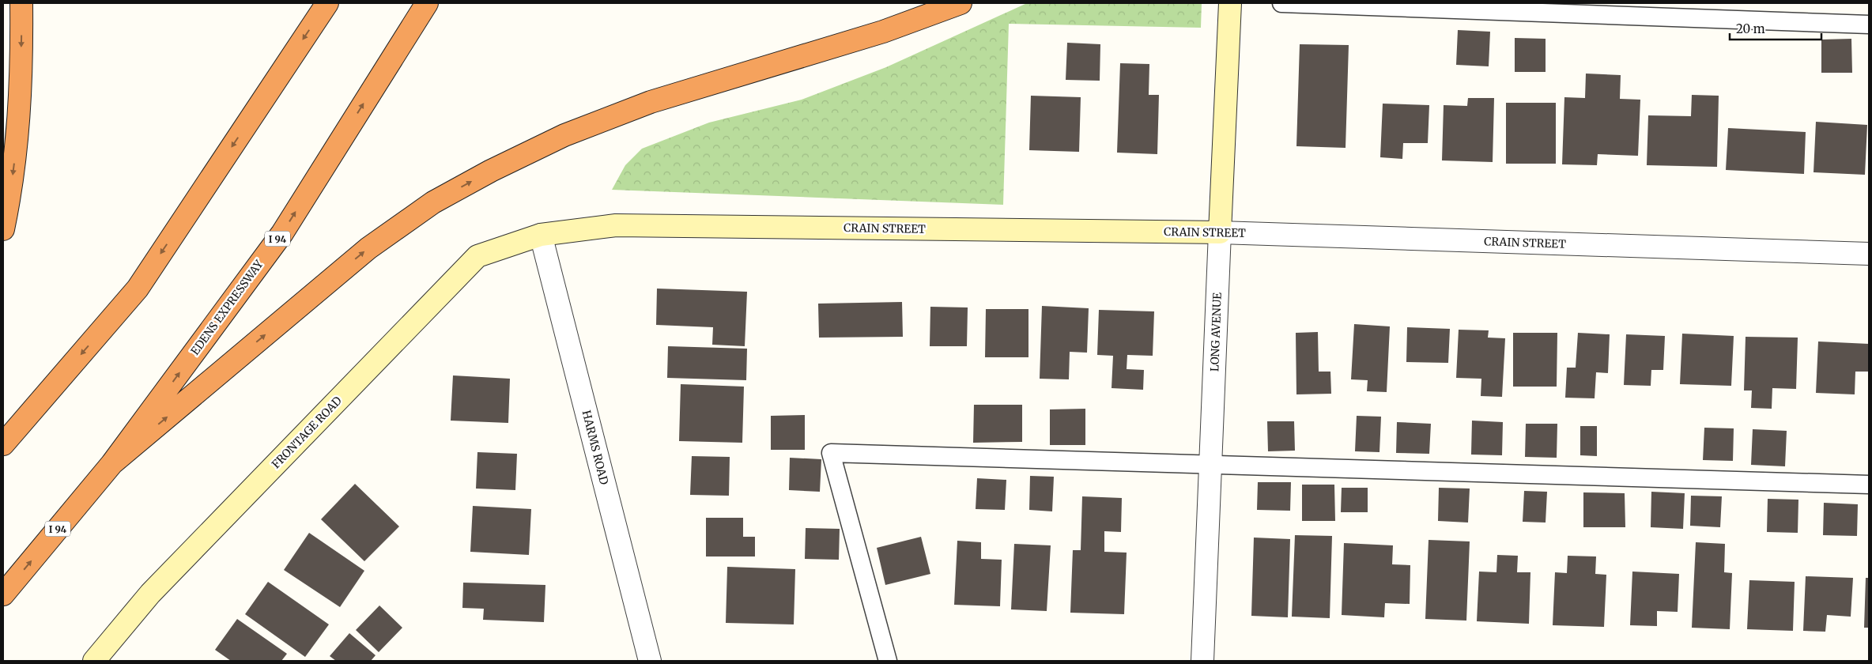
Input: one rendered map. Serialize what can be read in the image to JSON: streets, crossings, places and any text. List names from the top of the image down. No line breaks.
{"streets":{"highway":["I 94","EDENS EXPRESSWAY"],"street":["CRAIN STREET","LONG AVENUE","FRONTAGE ROAD","HARMS ROAD"]},"crossings":[["CRAIN STREET","LONG AVENUE"],["CRAIN STREET","FRONTAGE ROAD"],["CRAIN STREET","HARMS ROAD"],["FRONTAGE ROAD","HARMS ROAD"]],"scale_bar":"20 m"}
